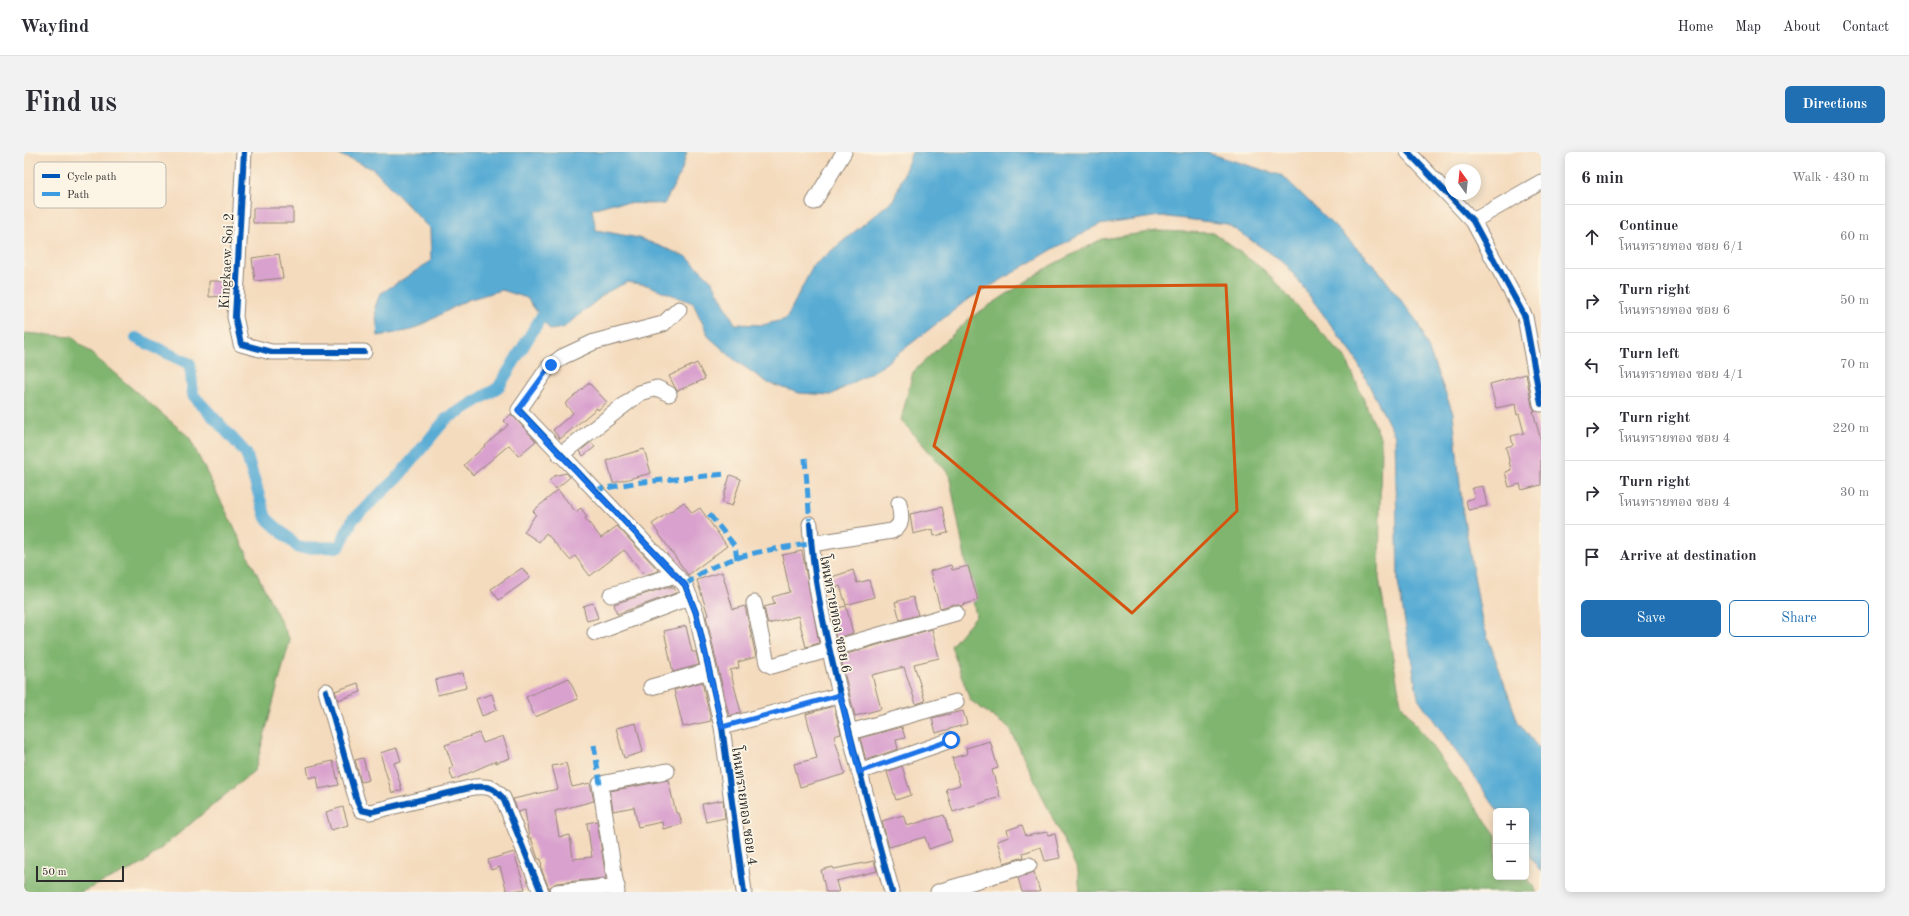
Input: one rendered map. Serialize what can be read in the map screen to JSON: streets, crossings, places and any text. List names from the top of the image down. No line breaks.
{"streets":{"street":["Kingkaew Soi 2","โหนทรายทอง ซอย 6","โหนทรายทอง ซอย 4"]},"legend":["Cycle path","Path"],"scale_bar":"50 m","north":"top","page":{"header":"Wayfind","nav":["Home","Map","About","Contact"],"buttons":["Directions",["Save","Share"]],"title":"Find us","heading":["6 min","Walk · 430 m"],"list":[["Continue","โหนทรายทอง ซอย 6/1","60 m"],["Turn right","โหนทรายทอง ซอย 6","50 m"],["Turn left","โหนทรายทอง ซอย 4/1","70 m"],["Turn right","โหนทรายทอง ซอย 4","220 m"],["Turn right","โหนทรายทอง ซอย 4","30 m"],"Arrive at destination"],"map_buttons":["+","−"],"scale":"50 m"}}
